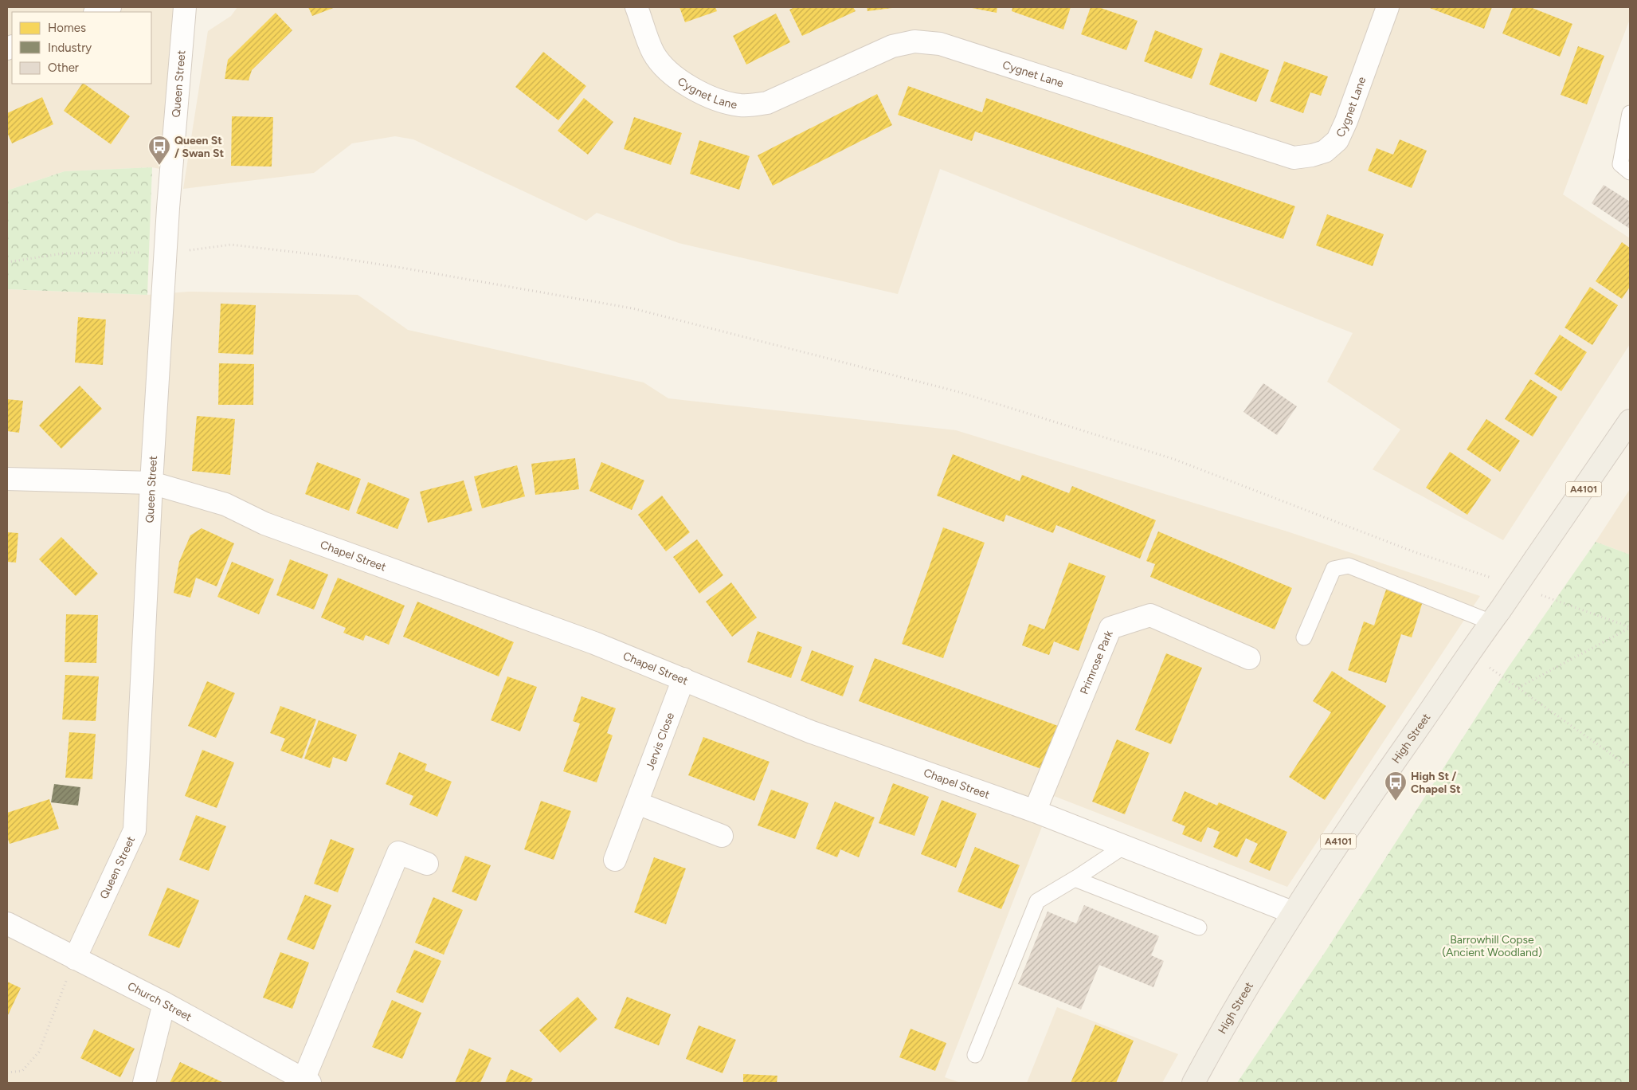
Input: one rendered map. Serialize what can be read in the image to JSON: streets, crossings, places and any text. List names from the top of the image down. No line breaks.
{"streets":{"main road":["A4101","High Street"],"street":["Cygnet Lane","Queen Street","Chapel Street","Primrose Park","Jervis Close","Church Street"]},"crossings":[["Queen Street","Chapel Street"],["Queen Street","Church Street"],["Chapel Street","Primrose Park"],["Chapel Street","High Street"],["Chapel Street","Jervis Close"]],"parks":["Barrowhill Copse (Ancient Woodland)"],"places":{"bus stop":["Queen St / Swan St","High St / Chapel St"]},"legend":["Homes","Industry","Other"]}
